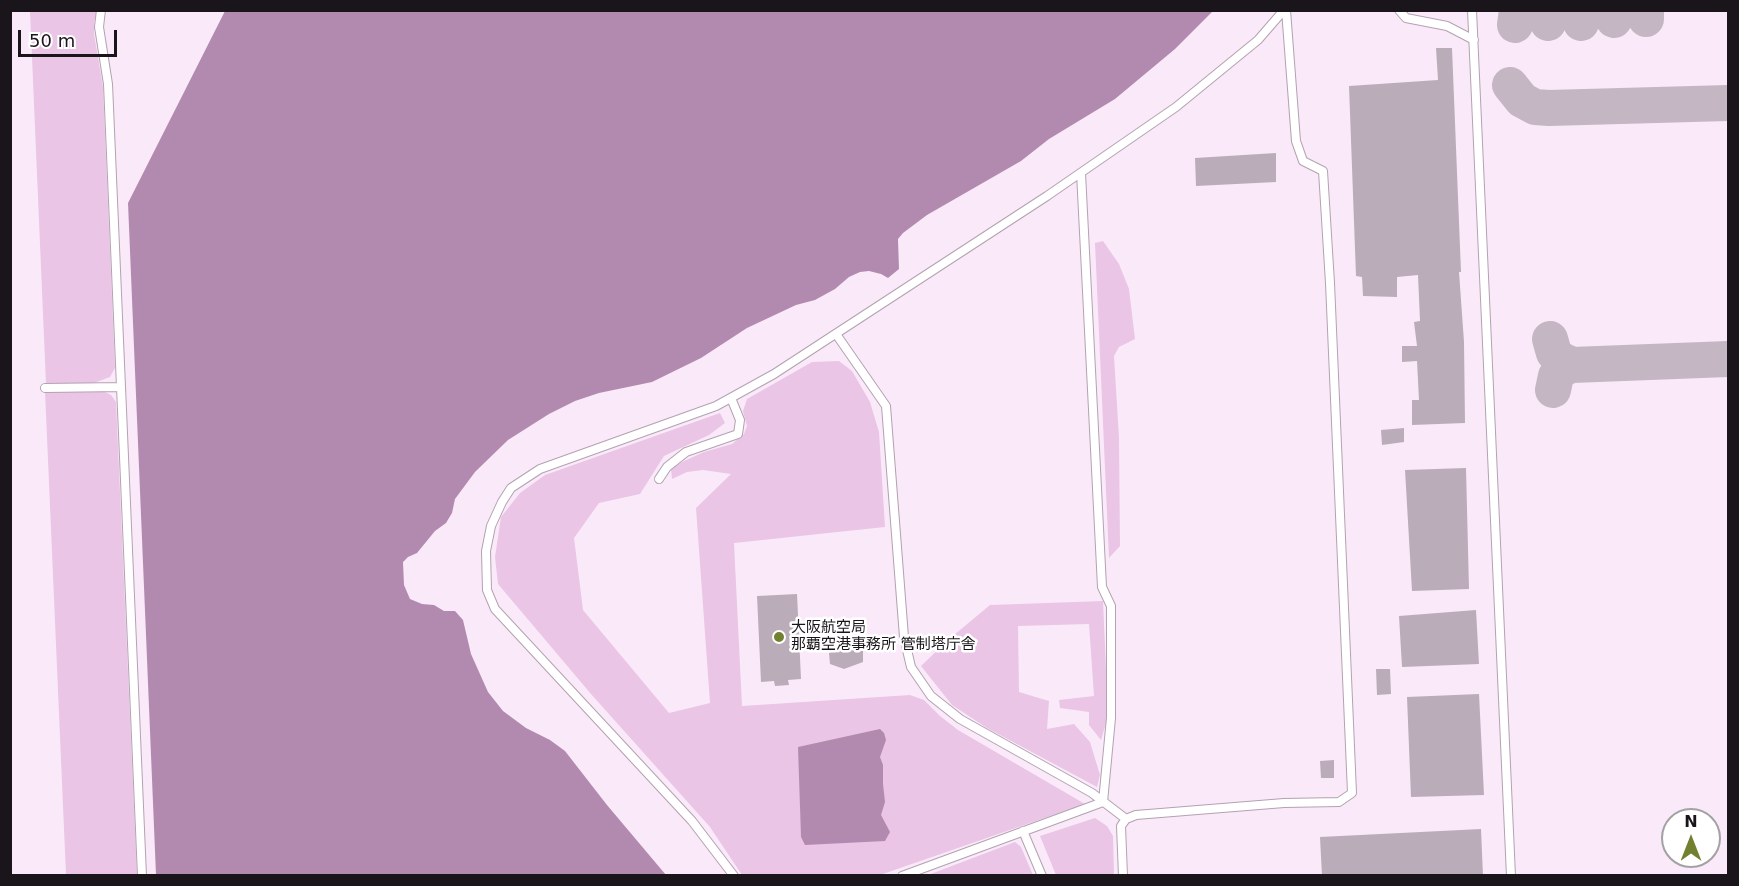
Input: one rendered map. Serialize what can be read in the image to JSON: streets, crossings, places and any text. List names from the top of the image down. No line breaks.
{"places":["大阪航空局 那覇空港事務所 管制塔庁舎"],"scale_bar":"50 m","north":"top"}
